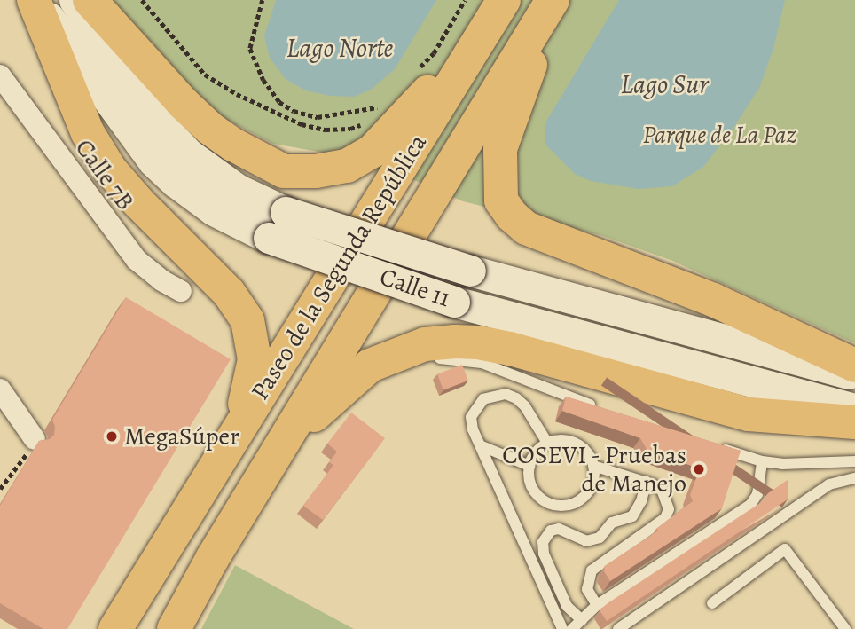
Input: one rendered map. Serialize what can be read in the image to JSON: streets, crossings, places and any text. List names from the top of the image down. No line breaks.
{"streets":{"highway":["Paseo de la Segunda República"],"main road":["Calle 11"],"street":["Calle 7B"]},"water":["Lago Norte","Lago Sur"],"parks":["Parque de La Paz"],"places":["MegaSúper","COSEVI - Pruebas de Manejo"]}
